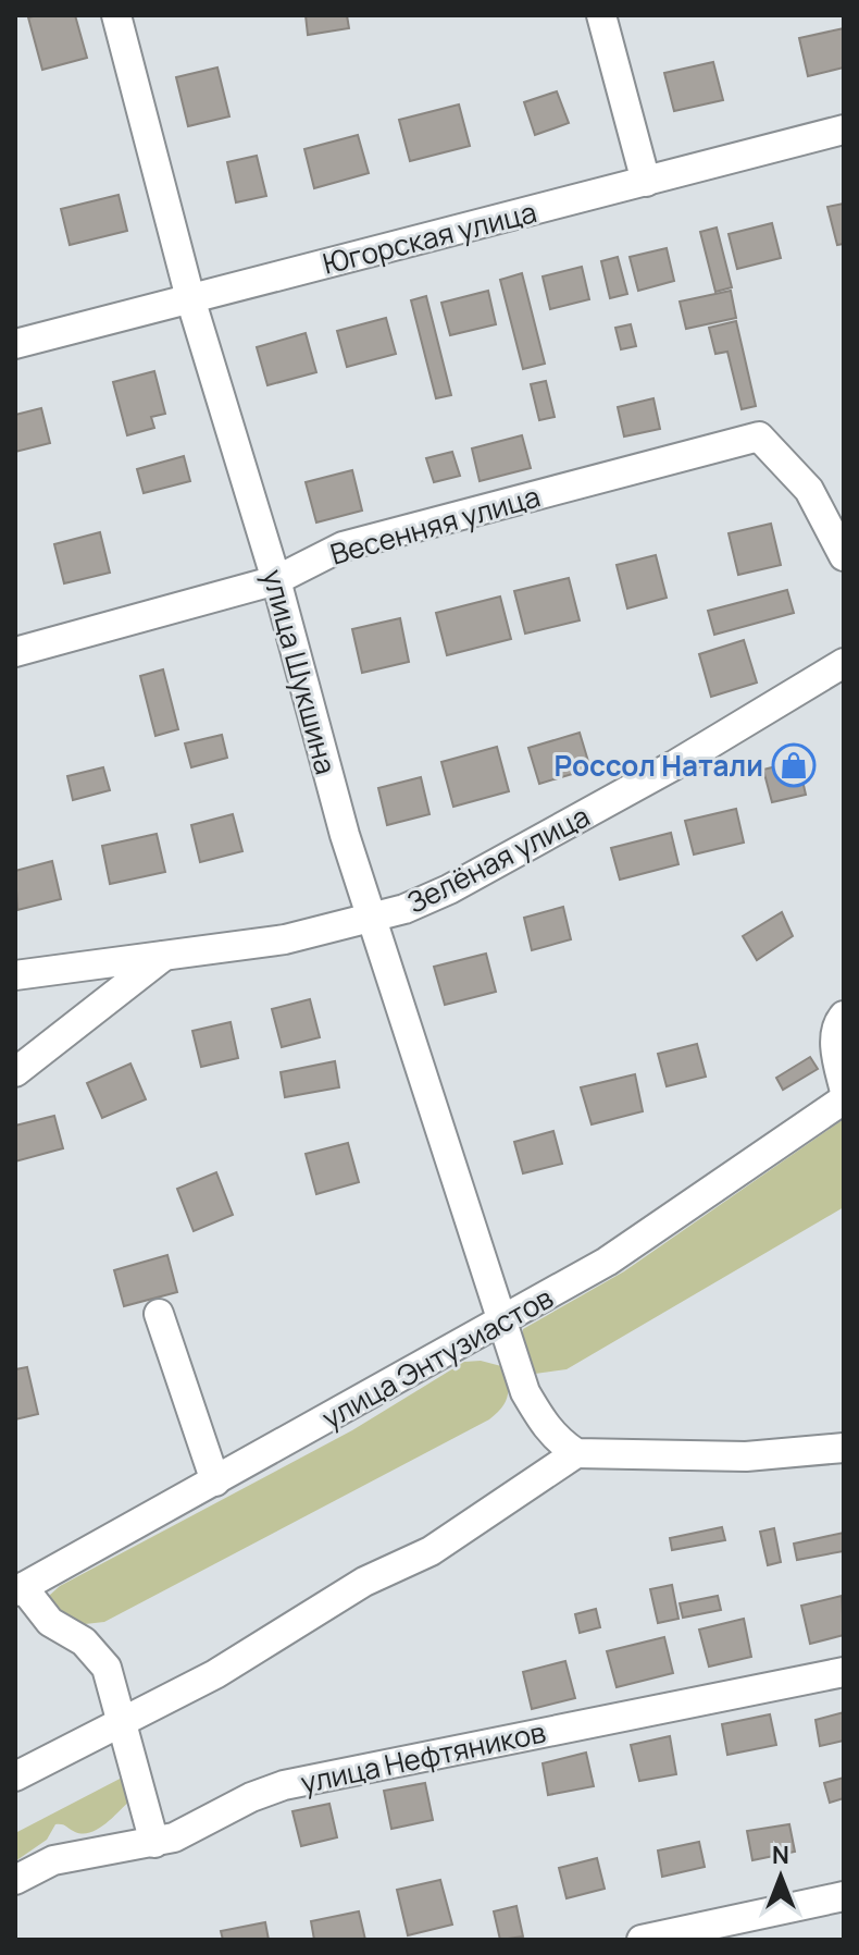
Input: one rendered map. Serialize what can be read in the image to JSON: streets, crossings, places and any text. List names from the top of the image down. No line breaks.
{"streets":{"street":["Югорская улица","Весенняя улица","улица Шукшина","Зелёная улица","улица Энтузиастов","улица Нефтяников"]},"crossings":[["Югорская улица","улица Шукшина"],["Весенняя улица","улица Шукшина"],["улица Шукшина","Зелёная улица"],["улица Шукшина","улица Энтузиастов"]],"places":{"shop":["Россол Натали"]},"north":"top"}
